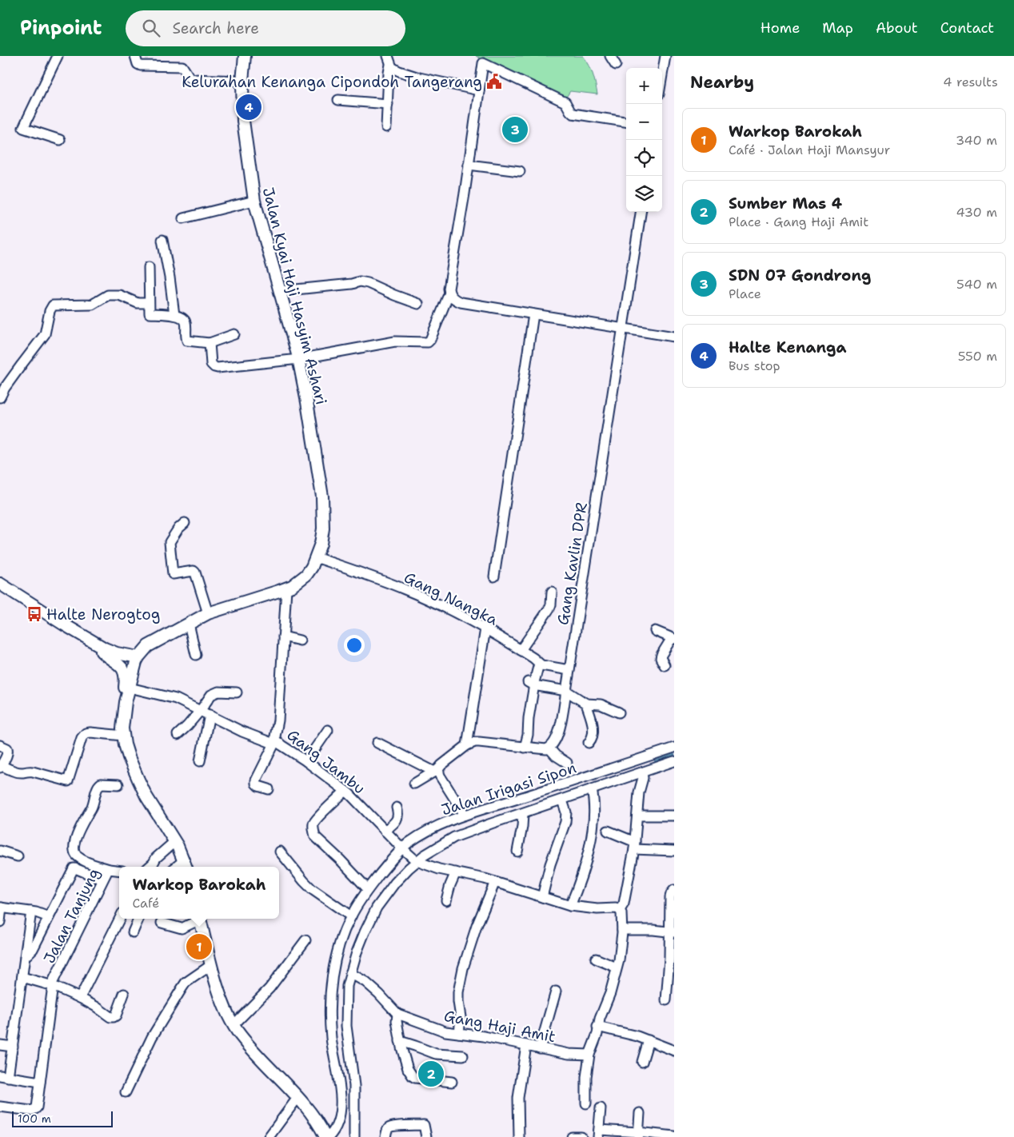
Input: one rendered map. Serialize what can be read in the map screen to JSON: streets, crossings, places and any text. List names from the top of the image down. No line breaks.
{"streets":{"main road":["Jalan Kyai Haji Hasyim Ashari"],"street":["Gang Kavlin DPR","Gang Nangka","Gang Jambu","Jalan Irigasi Sipon","Jalan Tanjung","Gang Haji Amit"]},"crossings":[["Jalan Kyai Haji Hasyim Ashari","Gang Nangka"],["Jalan Kyai Haji Hasyim Ashari","Gang Jambu"],["Gang Kavlin DPR","Gang Nangka"],["Gang Jambu","Jalan Irigasi Sipon"],["Jalan Irigasi Sipon","Gang Haji Amit"]],"places":{"public building":["Kelurahan Kenanga Cipondoh Tangerang"],"bus stop":["Halte Nerogtog"]},"scale_bar":"100 m","page":{"header":"Pinpoint","search":"Search here","nav":["Home","Map","About","Contact"],"heading":["Nearby","4 results"],"map_buttons":["+","−"],"pins":["4","3","1","2"],"list":[{"mark":"1","name":"Warkop Barokah","note":"Café · Jalan Haji Mansyur","value":"340 m"},{"mark":"2","name":"Sumber Mas 4","note":"Place · Gang Haji Amit","value":"430 m"},{"mark":"3","name":"SDN 07 Gondrong","note":"Place","value":"540 m"},{"mark":"4","name":"Halte Kenanga","note":"Bus stop","value":"550 m"}],"popup":["Warkop Barokah","Café"],"scale":"100 m"}}
